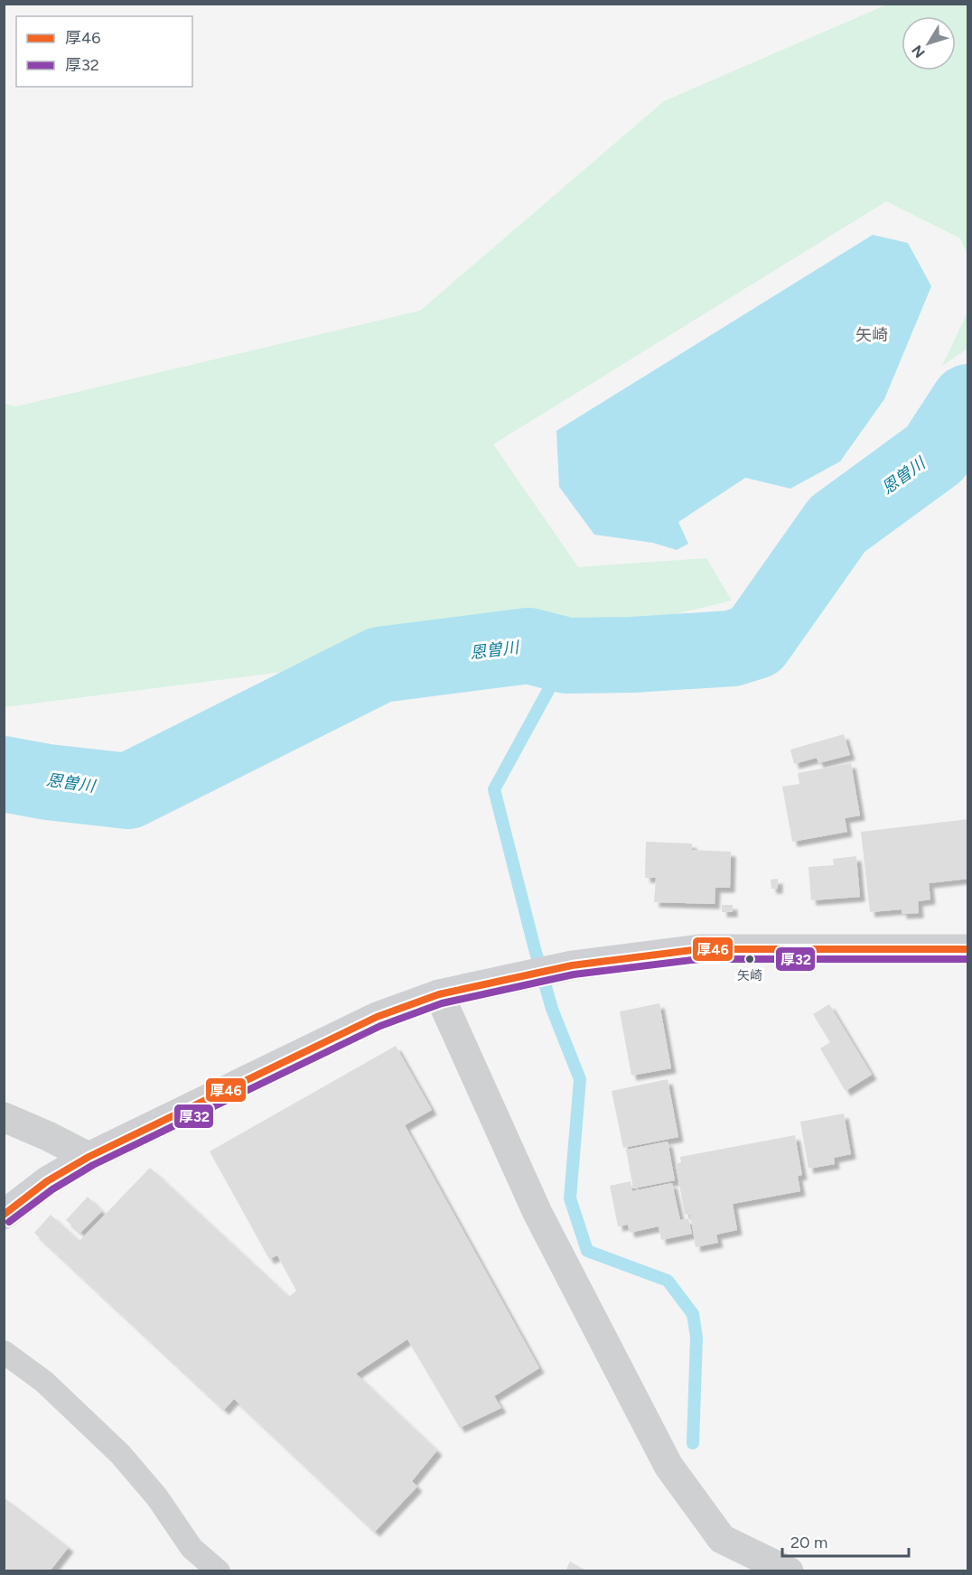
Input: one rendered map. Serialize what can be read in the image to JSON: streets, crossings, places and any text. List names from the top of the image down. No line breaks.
{"districts":["矢崎"],"water":["恩曽川"],"places":["矢崎"],"lines":["transit line 厚46","transit line 厚32"],"legend":["厚46","厚32"],"scale_bar":"20 m","north":"bottom left"}
